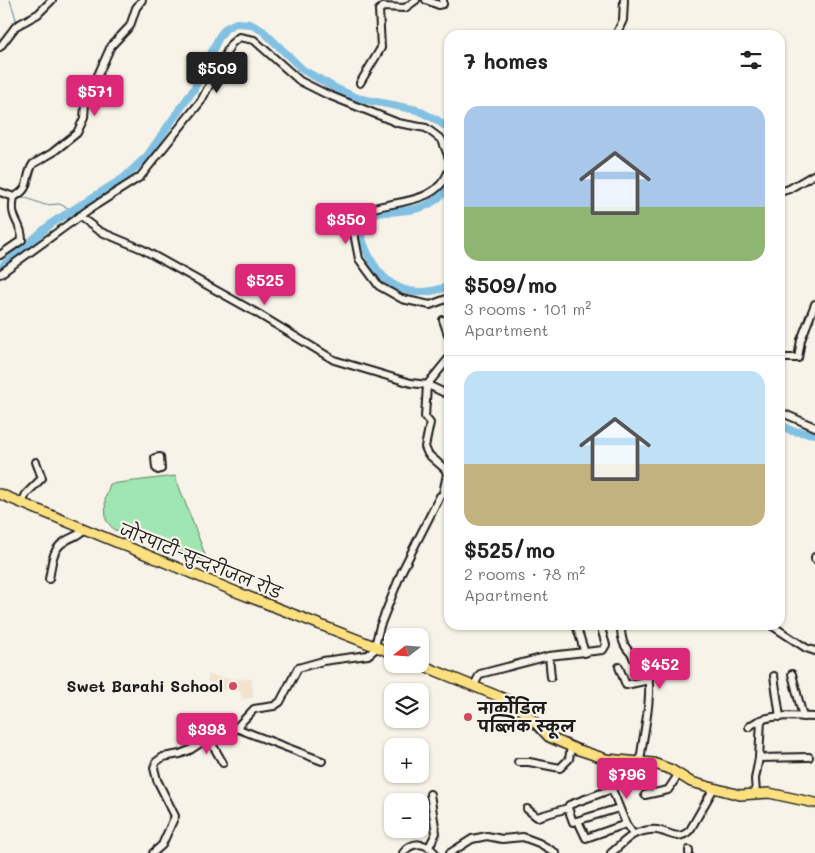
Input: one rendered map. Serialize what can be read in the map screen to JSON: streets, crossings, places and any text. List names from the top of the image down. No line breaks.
{"streets":{"main road":["जोरपाटी-सुन्दरीजल रोड"]},"places":["Swet Barahi School","नार्कोडिल पब्लिक स्कूल"],"north":"left","page":{"heading":"7 homes","price":["$509","$571","$350","$525","$452","$398","$796"],"list":[{"name":"$509/mo","note":"3 rooms · 101 m² · Apartment"},{"name":"$525/mo","note":"2 rooms · 78 m² · Apartment"}],"map_buttons":["+","−"]}}
